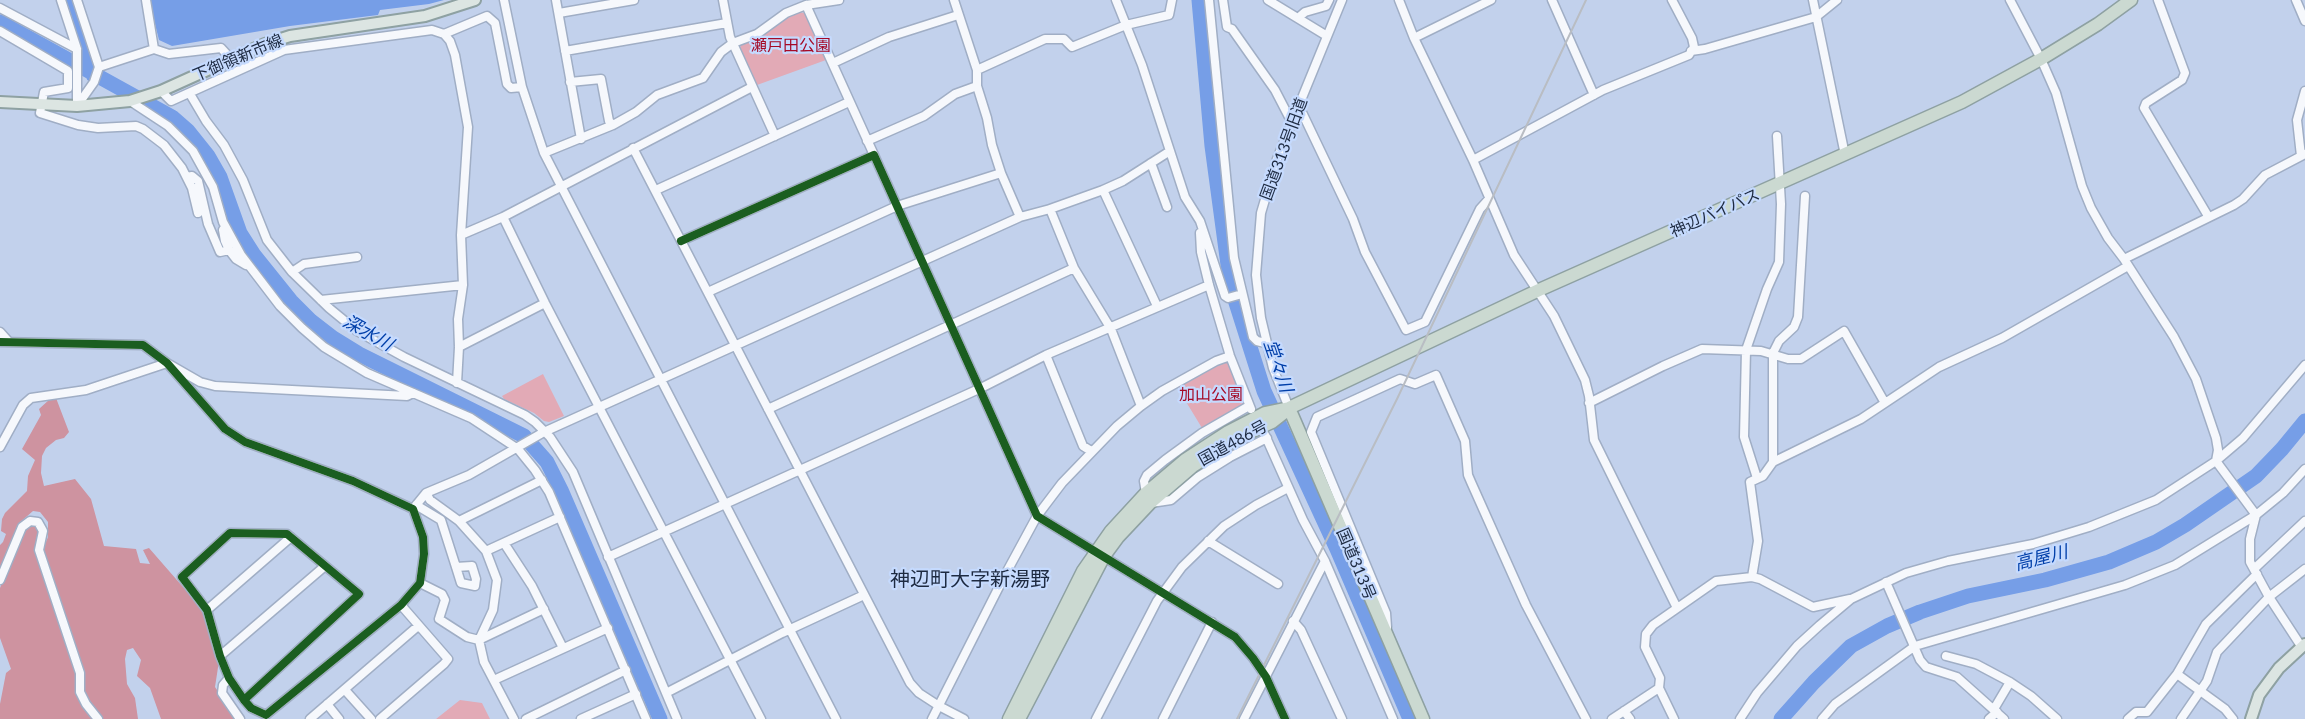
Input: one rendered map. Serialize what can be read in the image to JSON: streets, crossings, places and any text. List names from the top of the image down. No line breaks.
{"streets":{"highway":["神辺バイパス","国道486号","国道313号"],"main road":["下御領新市線"],"street":["国道313号旧道"]},"crossings":[["国道313号旧道","神辺バイパス"],["国道313号旧道","国道486号"],["国道313号旧道","国道313号"],["神辺バイパス","国道486号"],["神辺バイパス","国道313号"],["国道486号","国道313号"]],"districts":["神辺町大字新湯野"],"water":["深水川","堂々川","高屋川"],"parks":["瀬戸田公園","加山公園"]}
